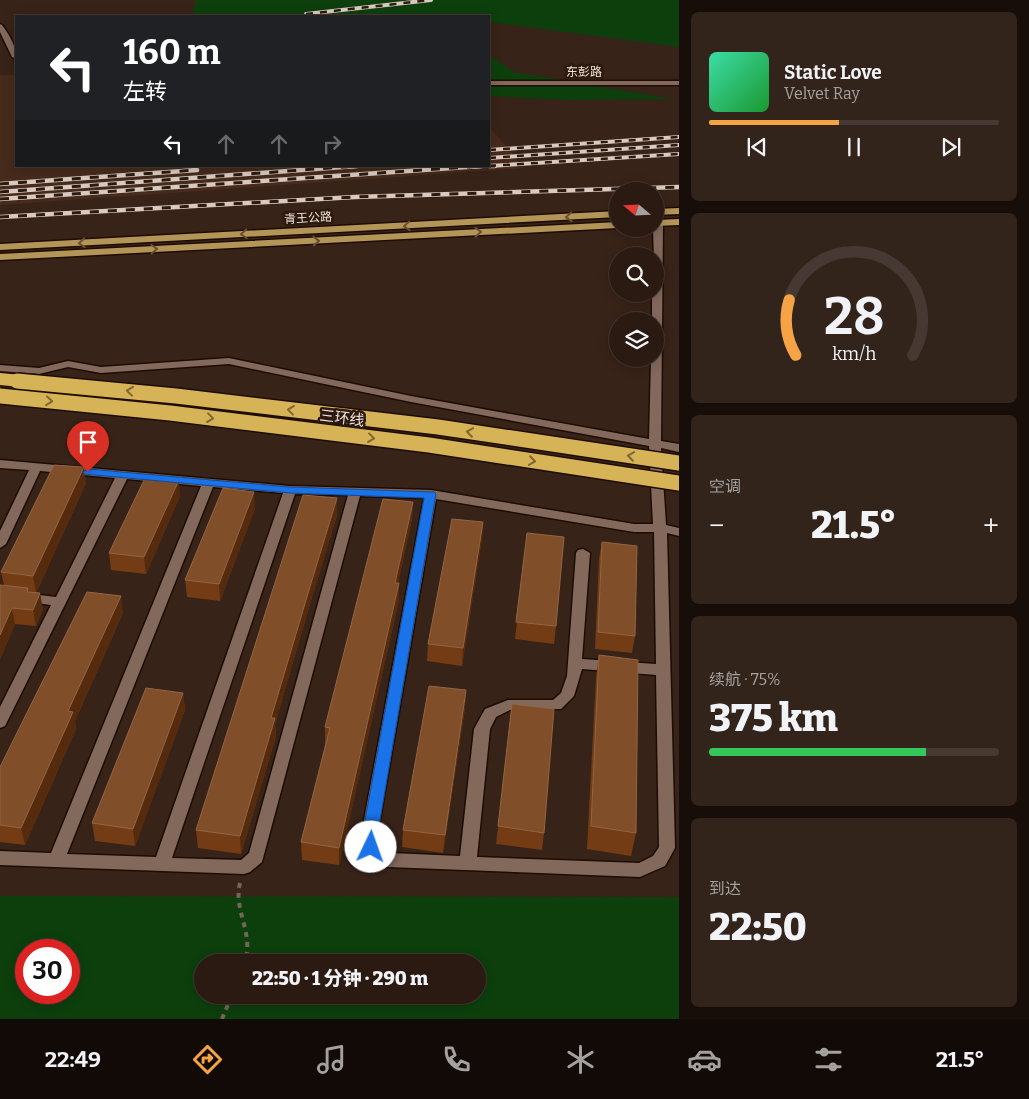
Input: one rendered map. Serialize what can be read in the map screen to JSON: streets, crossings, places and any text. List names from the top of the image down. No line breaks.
{"streets":{"highway":["三环线"],"main road":["青王公路"],"street":["东彭路"]},"north":"left","page":{"turn":["160 m","左转"],"song":["Static Love","Velvet Ray"],"tile":["空调",["续航 · 75%","375 km"],["到达","22:50"]],"heat":["−","21.5°","+"],"limit":"30","trip":"22:50 · 1 分钟 · 290 m","tabs":["22:49","21.5°"],"gauge":["28","km/h"]}}
